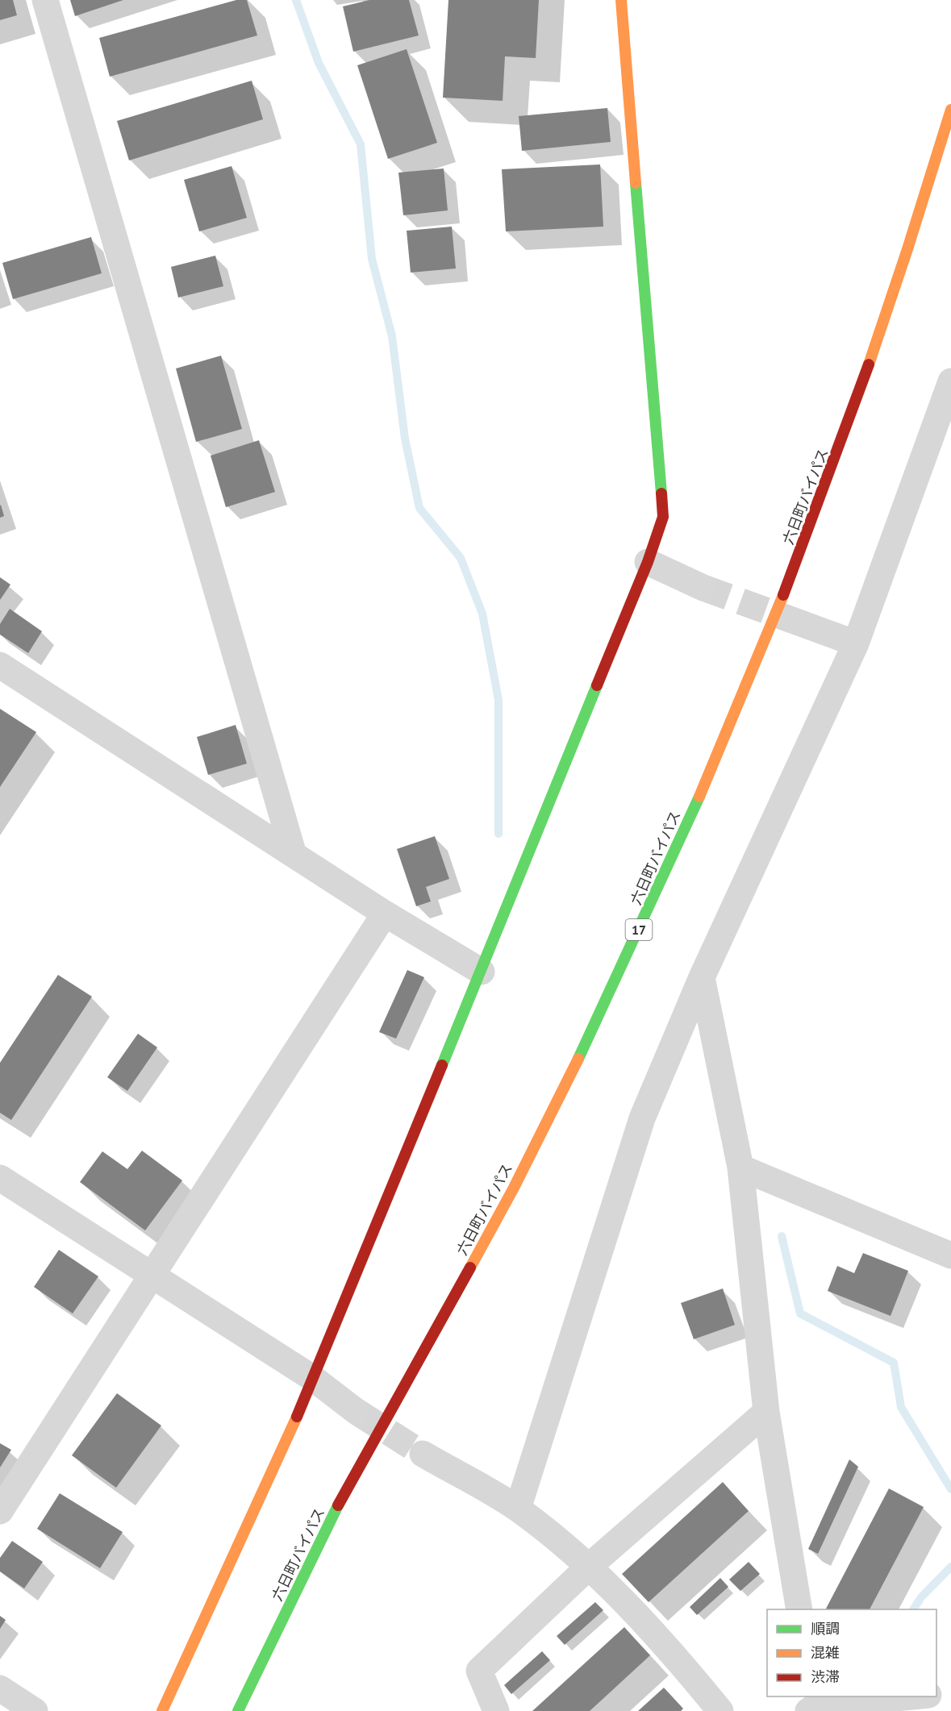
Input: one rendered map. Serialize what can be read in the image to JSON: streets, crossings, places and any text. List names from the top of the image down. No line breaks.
{"streets":{"main road":["六日町バイパス","17"]},"legend":["順調","混雑","渋滞"]}
